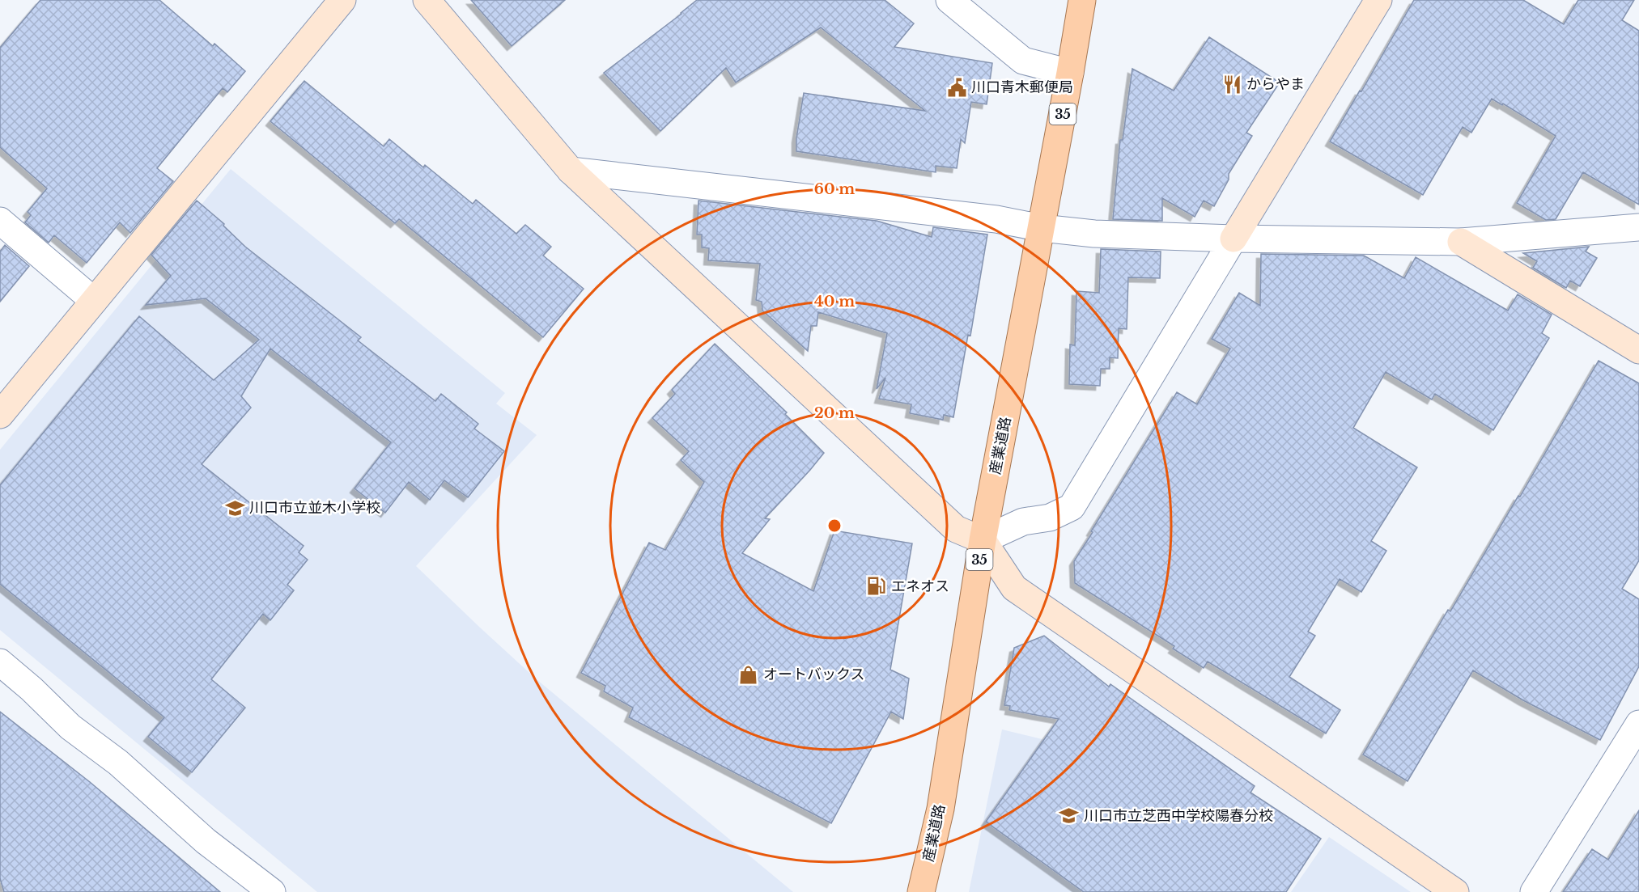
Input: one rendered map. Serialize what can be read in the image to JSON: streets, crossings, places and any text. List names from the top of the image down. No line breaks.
{"streets":{"main road":["35","産業道路"]},"places":{"restaurant":["からやま"],"public building":["川口青木郵便局"],"school or university":["川口市立並木小学校","川口市立芝西中学校陽春分校"],"fuel station":["エネオス"],"shop":["オートバックス"]},"rings":["60 m","40 m","20 m"]}
